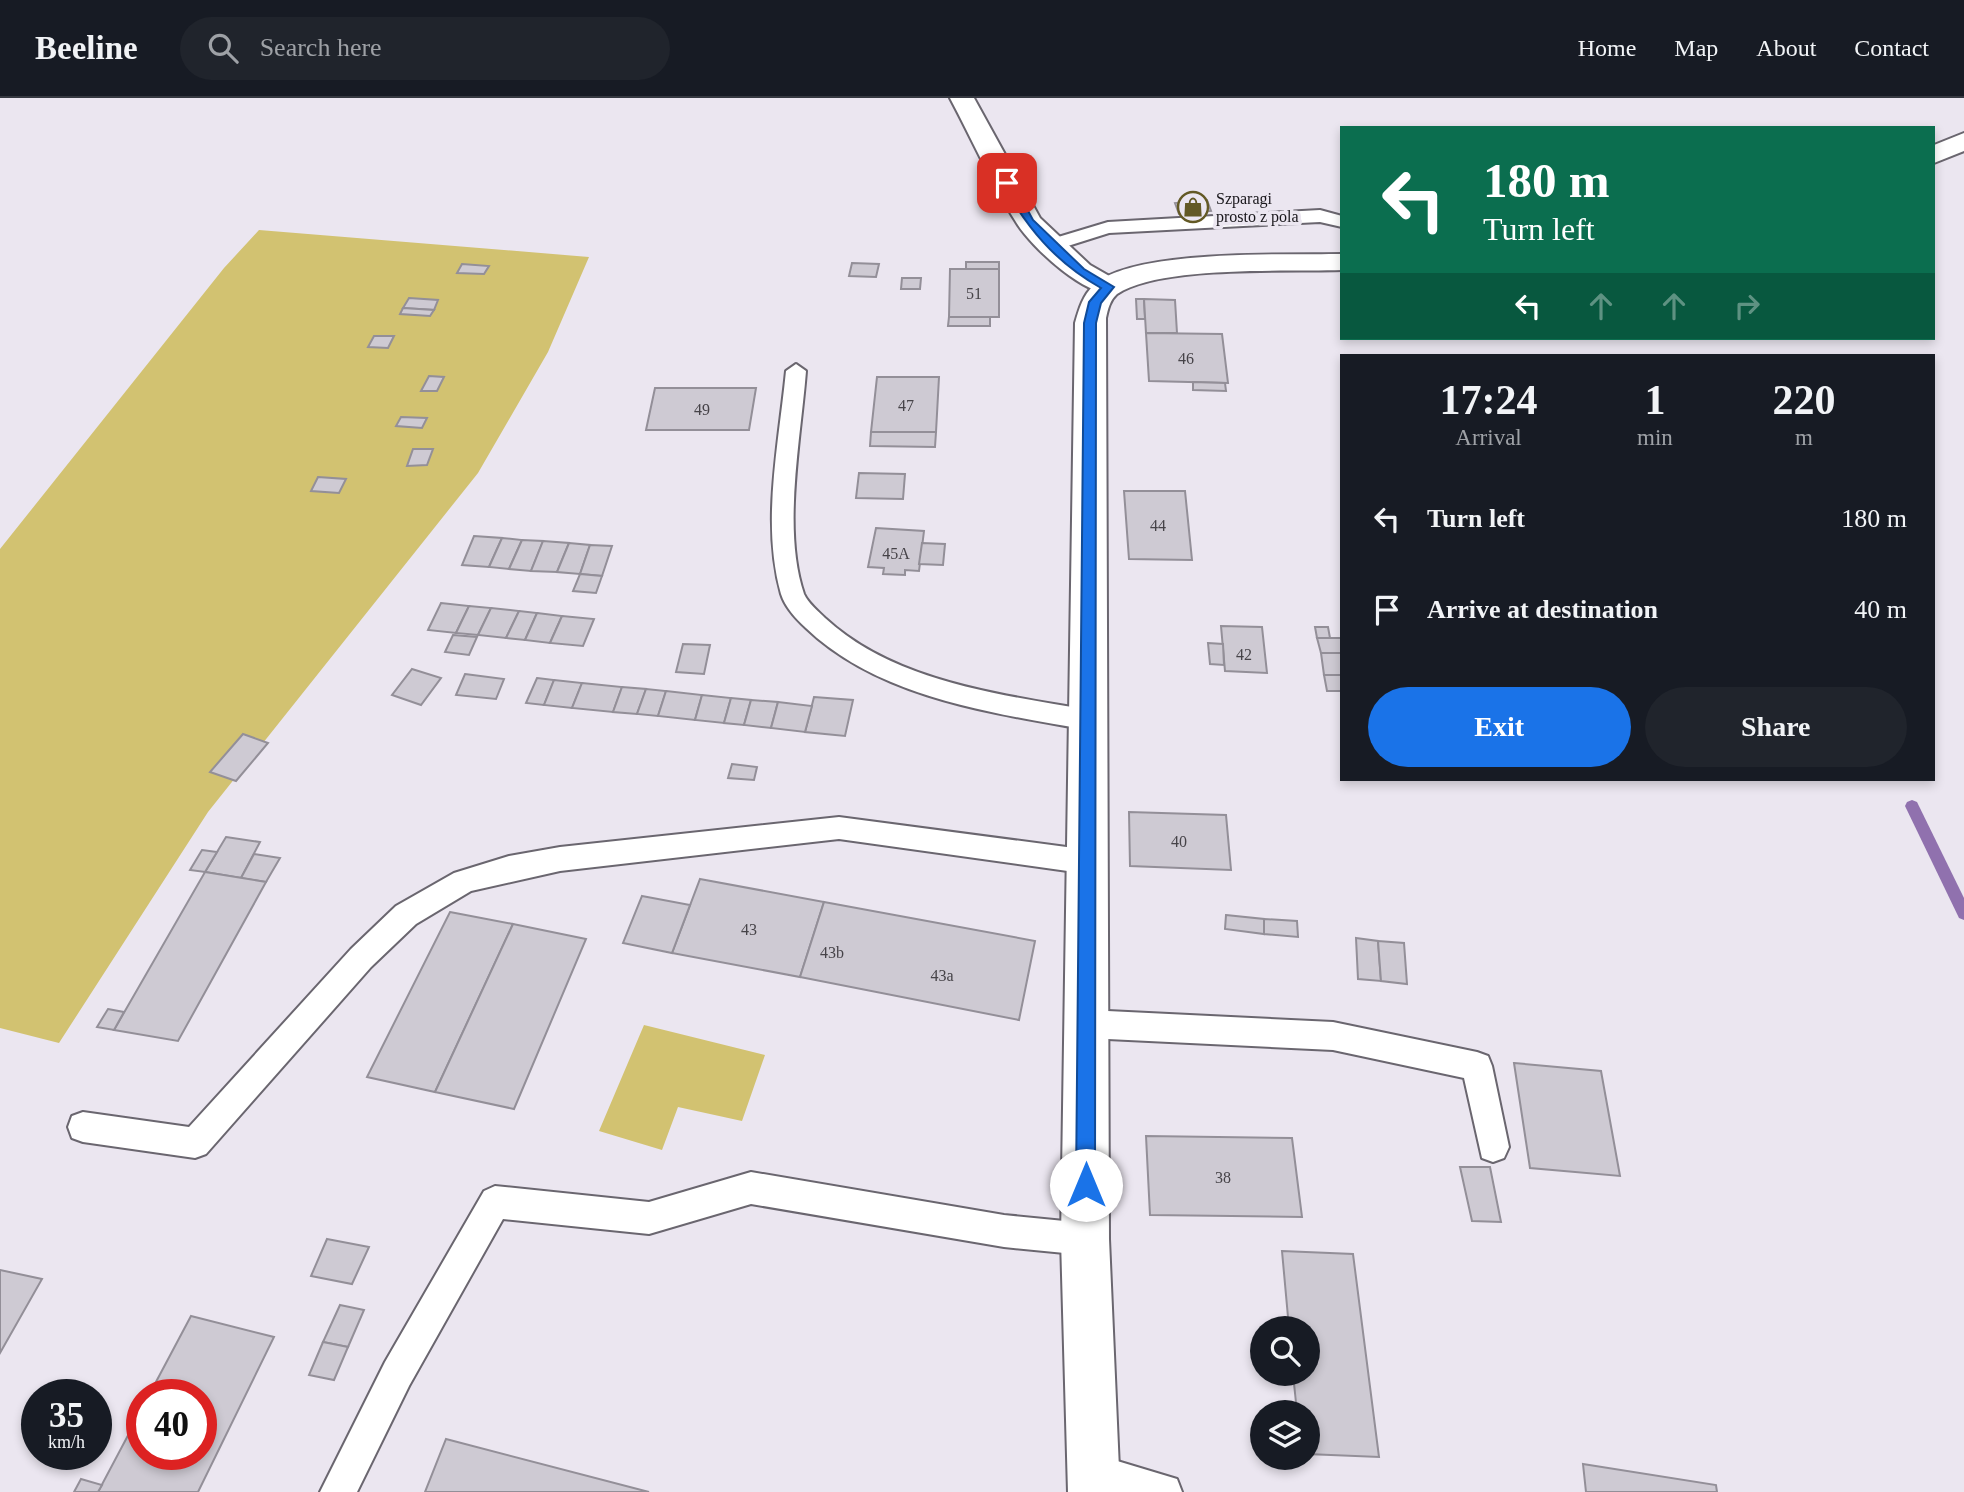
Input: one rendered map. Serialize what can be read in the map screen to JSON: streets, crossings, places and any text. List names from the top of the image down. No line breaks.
{"places":{"shop":["Szparagi prosto z pola"]},"house_numbers":["51","46","47","49","44","45A","42","40","43","43b","43a","38"],"page":{"header":"Beeline","search":"Search here","nav":["Home","Map","About","Contact"],"turn":["180 m","Turn left"],"eta":["17:24","Arrival","1","min","220","m"],"list":[{"name":"Turn left","value":"180 m"},{"name":"Arrive at destination","value":"40 m"}],"buttons":["Exit","Share"],"speed":"35 km/h","limit":"40"}}
